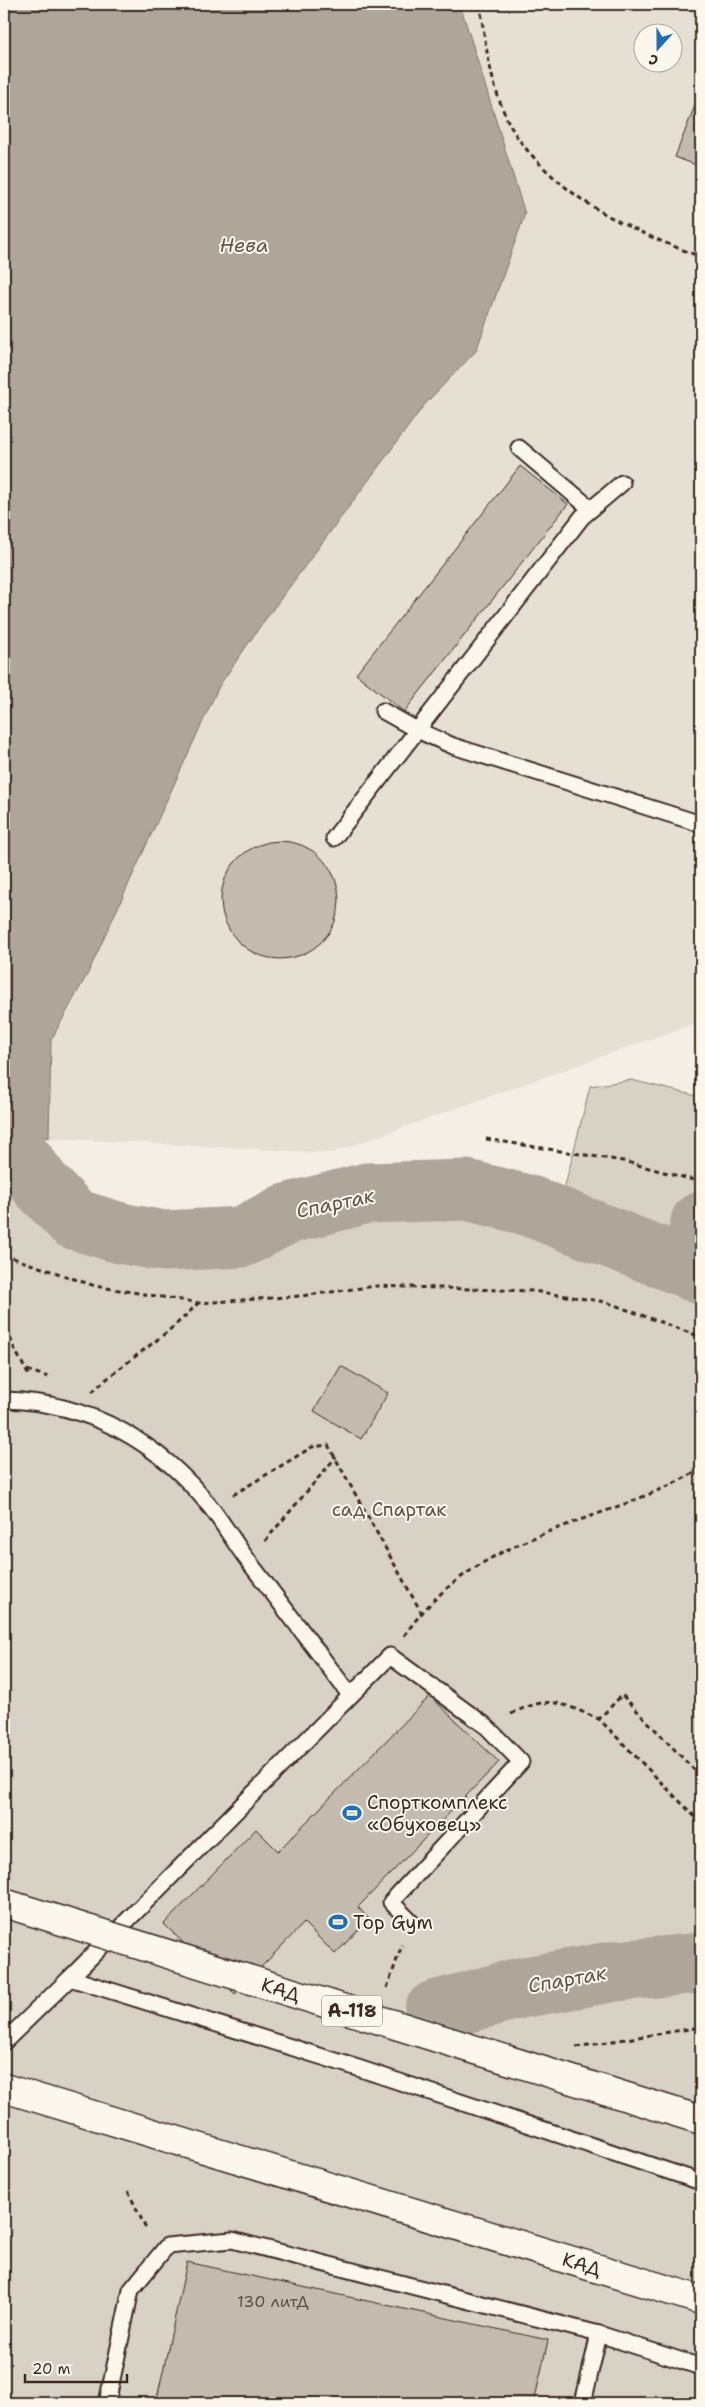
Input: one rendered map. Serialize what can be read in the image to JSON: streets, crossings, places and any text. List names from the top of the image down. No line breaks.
{"streets":{"highway":["КАД","А-118"]},"water":["Нева","Спартак"],"parks":["сад Спартак"],"places":{"sports":["Спорткомплекс «Обуховец»","Top Gym"]},"house_numbers":["130 литД"],"scale_bar":"20 m","north":"bottom"}
